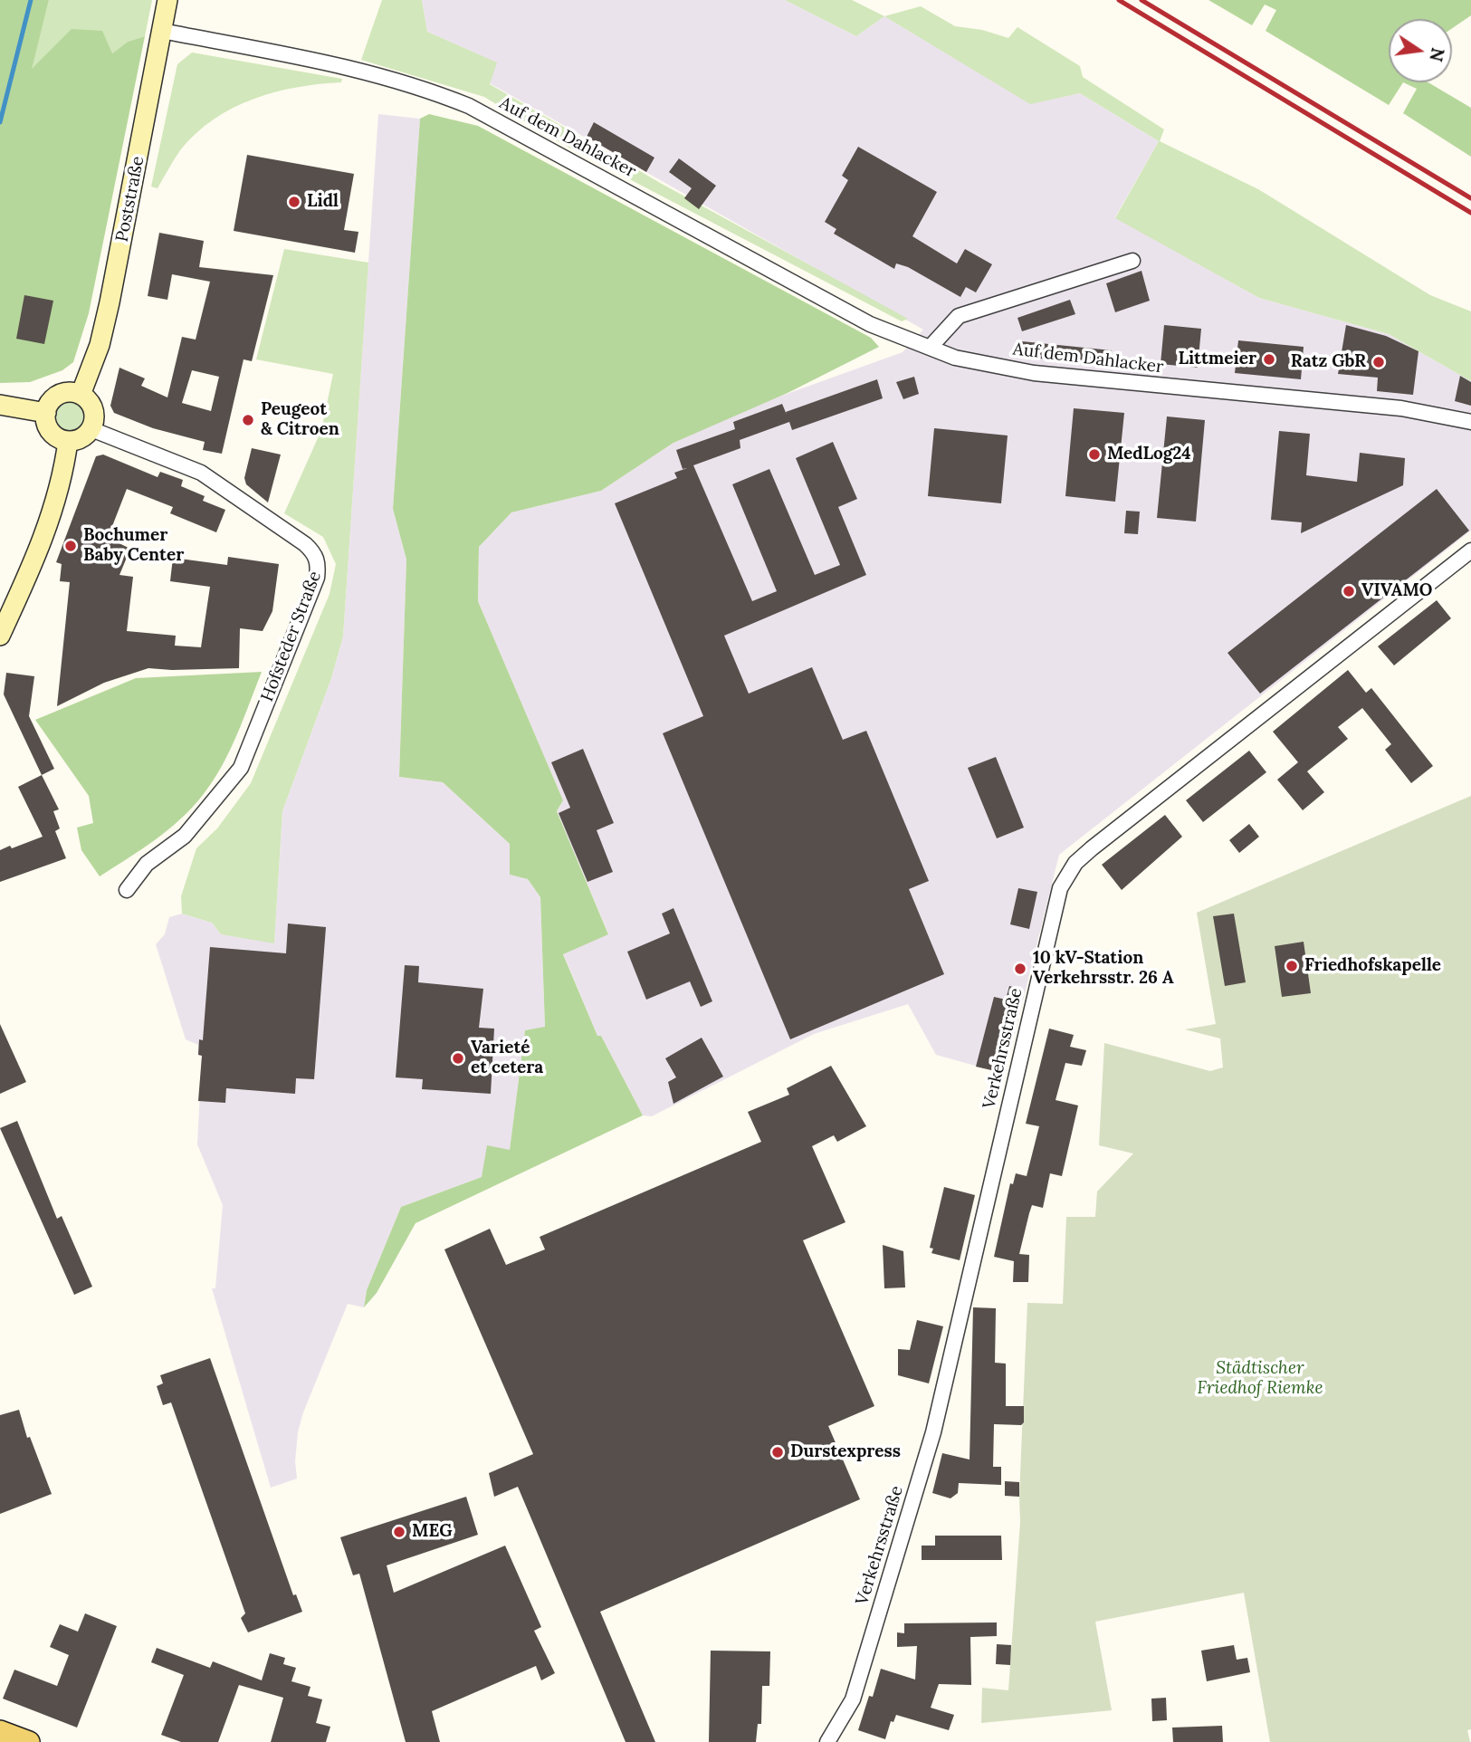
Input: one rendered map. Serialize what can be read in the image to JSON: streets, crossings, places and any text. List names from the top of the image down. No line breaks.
{"streets":{"street":["Auf dem Dahlacker","Poststraße","Hofsteder Straße","Verkehrsstraße"]},"crossings":[["Auf dem Dahlacker","Poststraße"],["Poststraße","Hofsteder Straße"]],"parks":["Städtischer Friedhof Riemke"],"places":["Lidl","Littmeier","Ratz GbR","Peugeot & Citroen","MedLog24","Bochumer Baby Center","VIVAMO","Friedhofskapelle","10 kV-Station Verkehrsstr. 26 A","Varieté et cetera","Durstexpress","MEG"],"north":"right"}
